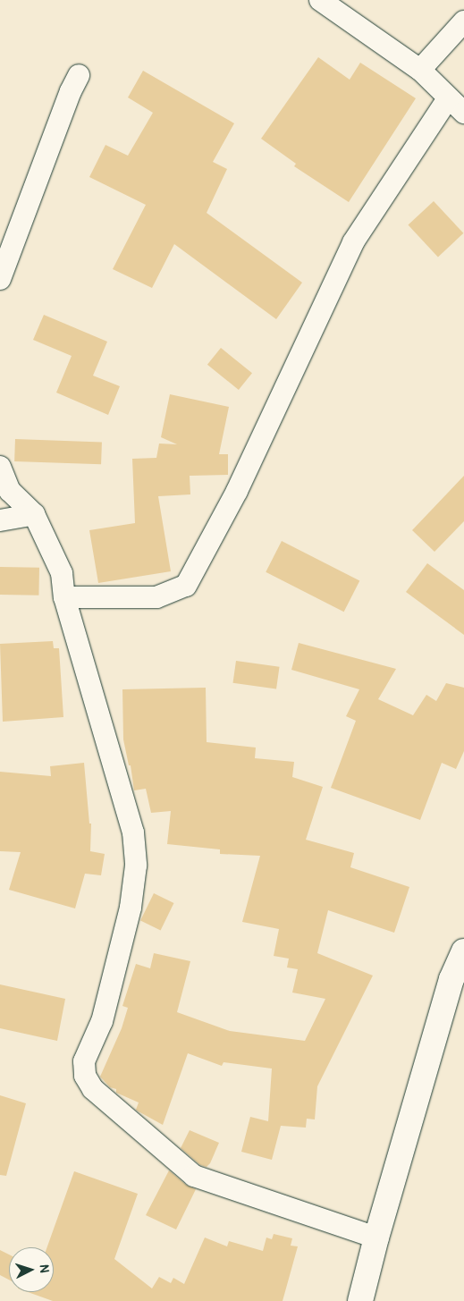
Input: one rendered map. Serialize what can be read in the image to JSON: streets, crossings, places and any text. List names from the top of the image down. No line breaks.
{"north":"right"}
